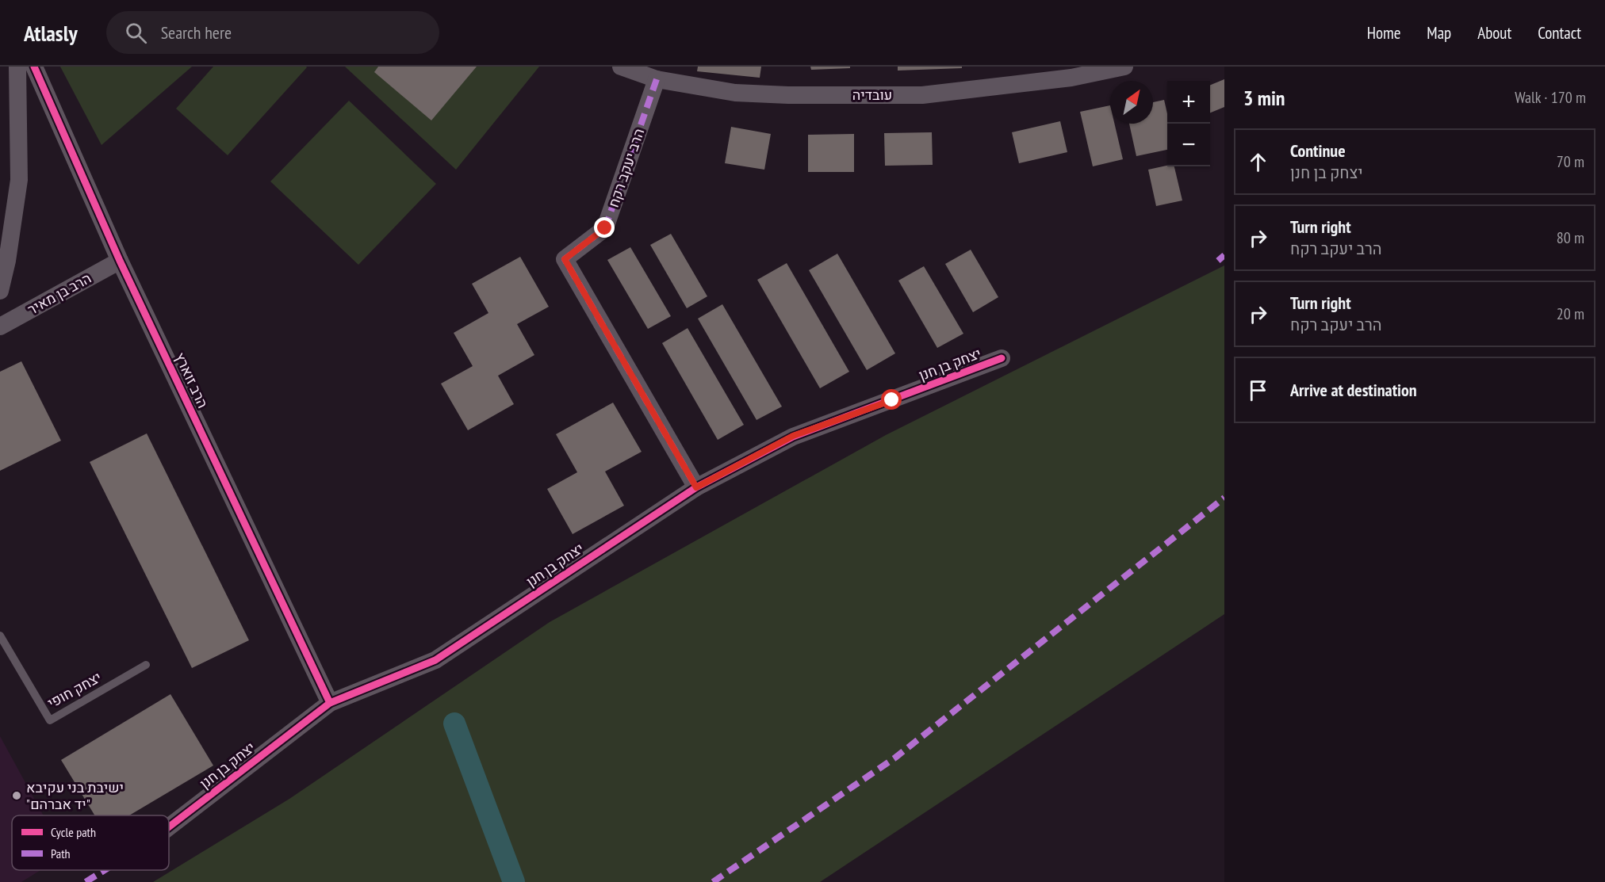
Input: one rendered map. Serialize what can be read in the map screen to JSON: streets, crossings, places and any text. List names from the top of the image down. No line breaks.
{"streets":{"street":["עובדיה","הרב יעקב רקח","הרב בן מאיר","יצחק בן חנן","הרב זוארץ"],"lane":["יצחק חופי"]},"crossings":[["עובדיה","הרב יעקב רקח"],["הרב יעקב רקח","יצחק בן חנן"],["הרב בן מאיר","הרב זוארץ"],["יצחק בן חנן","הרב זוארץ"]],"places":["ישיבת בני עקיבא \"יד אברהם\""],"legend":["Cycle path","Path"],"north":"top right","page":{"header":"Atlasly","search":"Search here","nav":["Home","Map","About","Contact"],"heading":["3 min","Walk · 170 m"],"map_buttons":["+","−"],"list":[["Continue","יצחק בן חנן","70 m"],["Turn right","הרב יעקב רקח","80 m"],["Turn right","הרב יעקב רקח","20 m"],"Arrive at destination"]}}
